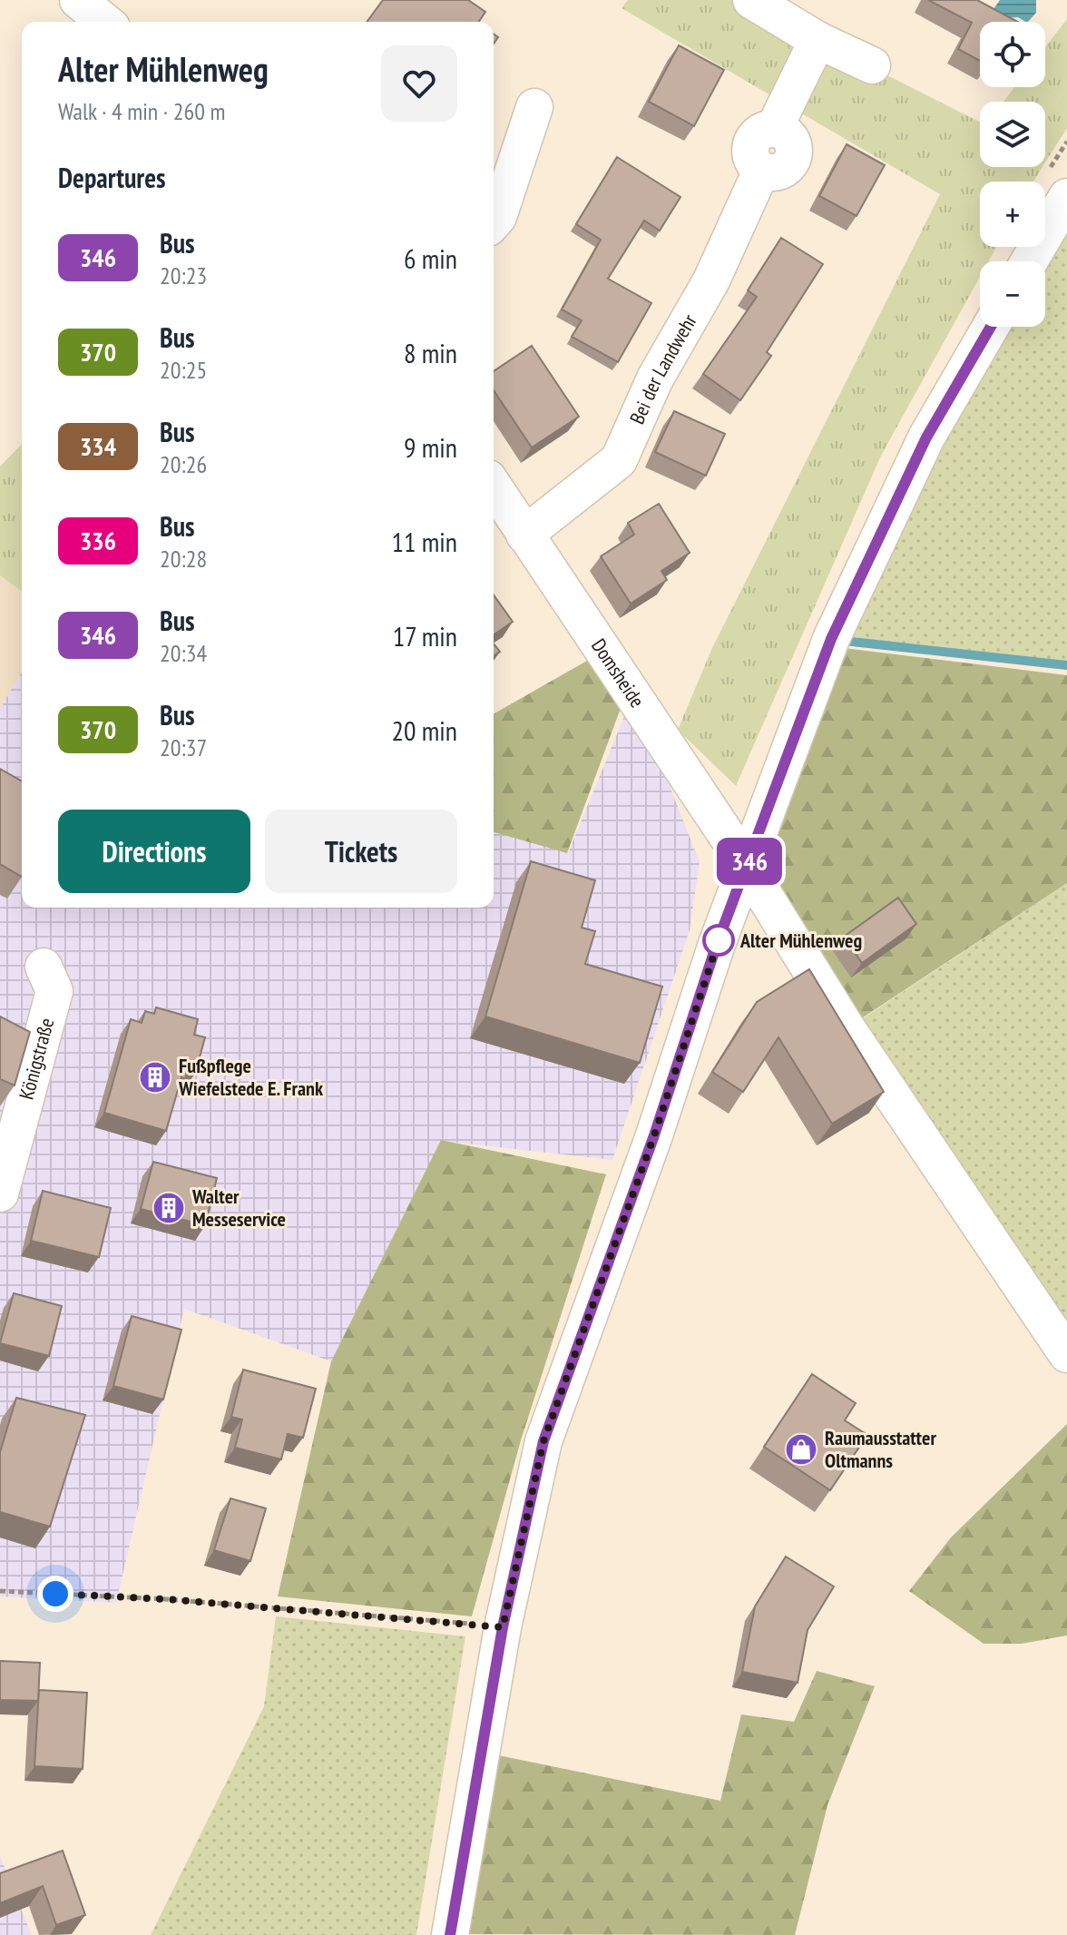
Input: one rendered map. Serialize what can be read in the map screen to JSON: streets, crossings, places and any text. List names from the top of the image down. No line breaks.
{"streets":{"street":["Bei der Landwehr","Domsheide","Königstraße"]},"crossings":[["Bei der Landwehr","Domsheide"]],"places":{"other":["Alter Mühlenweg"],"building":["Fußpflege Wiefelstede E. Frank","Walter Messeservice"],"shop":["Raumausstatter Oltmanns"]},"lines":["bus line 346"],"page":{"on_map":"346","map_buttons":["+","−"],"heading":[["Alter Mühlenweg","Walk · 4 min · 260 m"],"Departures"],"list":[{"mark":"346","name":"Bus","note":"20:23","value":"6 min"},{"mark":"370","name":"Bus","note":"20:25","value":"8 min"},{"mark":"334","name":"Bus","note":"20:26","value":"9 min"},{"mark":"336","name":"Bus","note":"20:28","value":"11 min"},{"mark":"346","name":"Bus","note":"20:34","value":"17 min"},{"mark":"370","name":"Bus","note":"20:37","value":"20 min"}],"buttons":["Directions","Tickets"]}}
